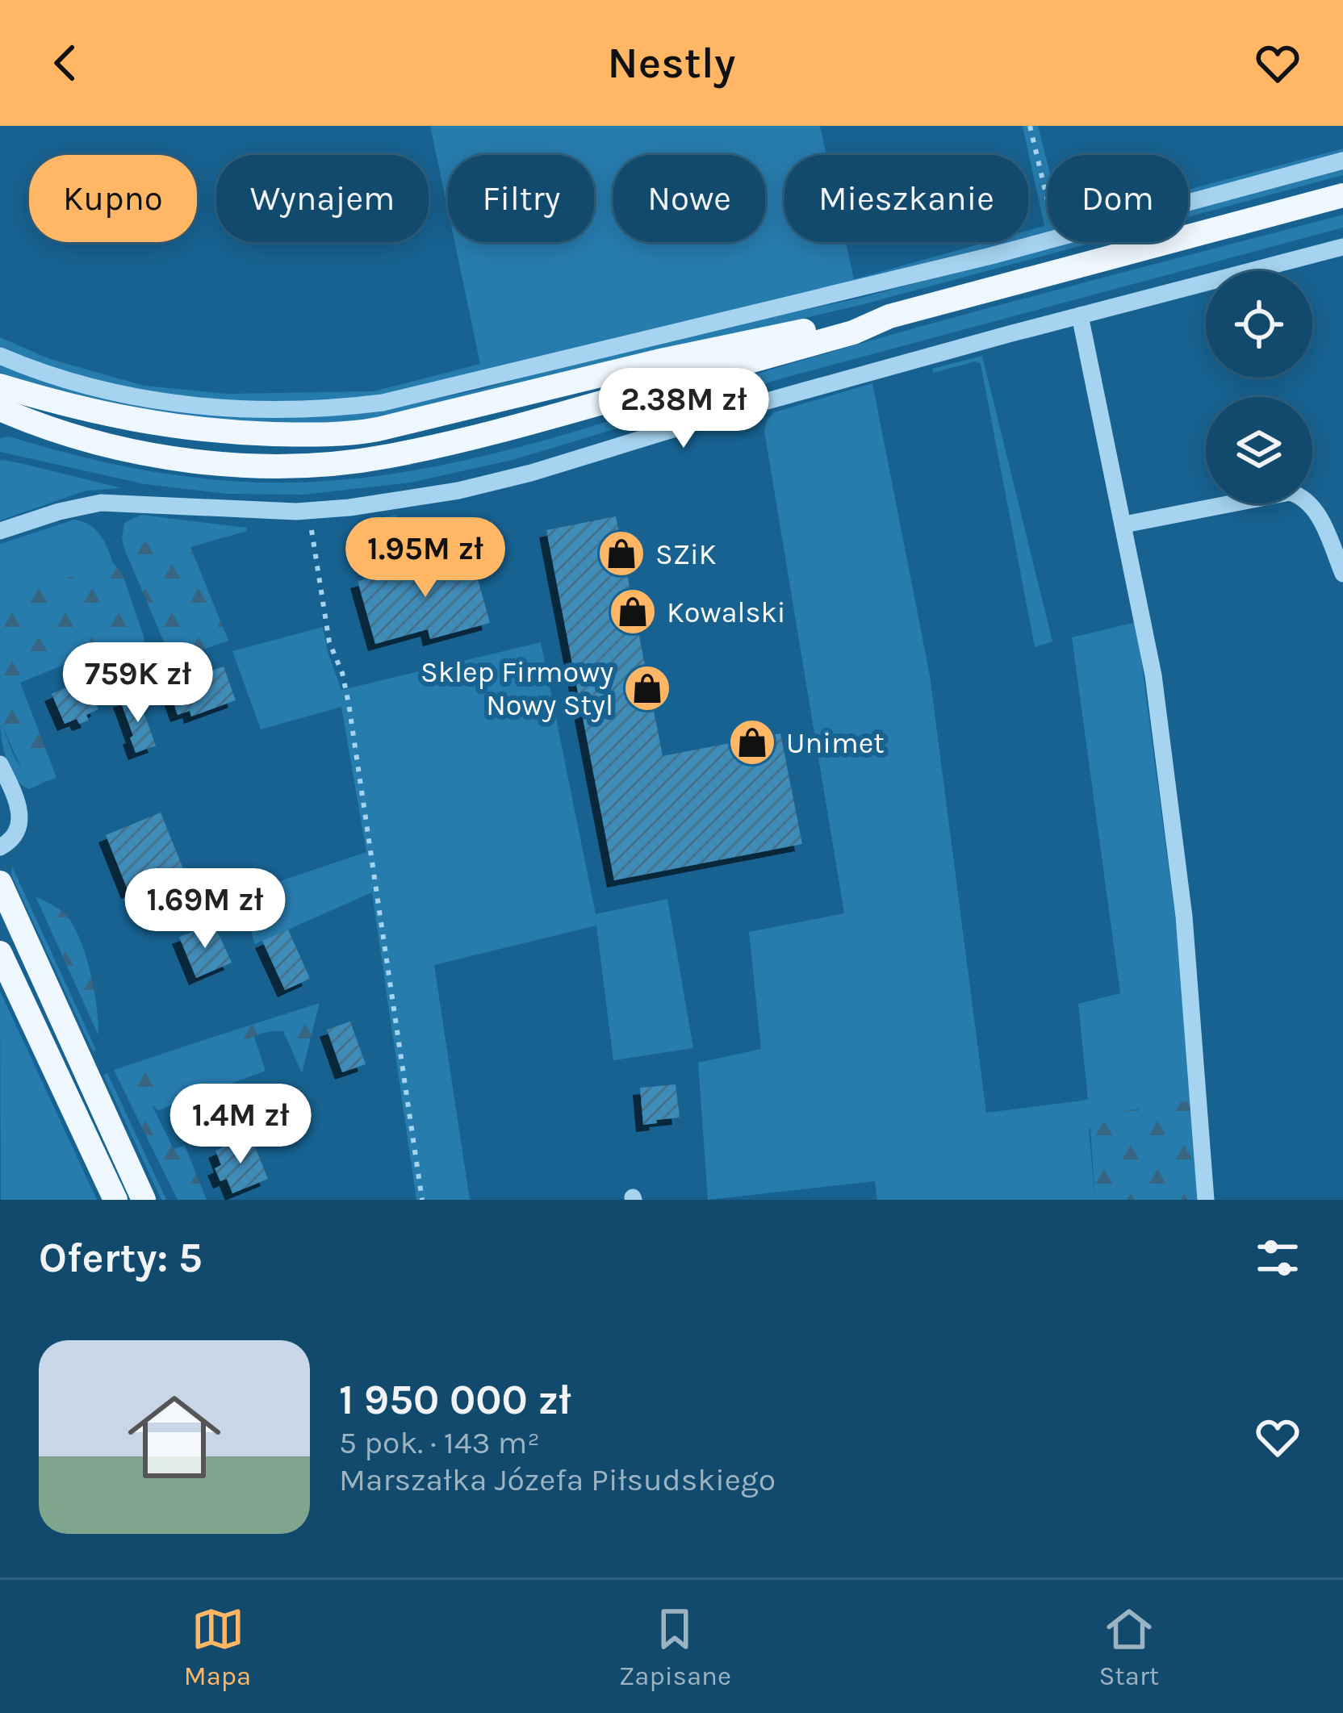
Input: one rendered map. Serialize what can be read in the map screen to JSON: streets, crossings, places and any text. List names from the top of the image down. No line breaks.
{"places":{"shop":["SZiK","Kowalski","Sklep Firmowy Nowy Styl","Unimet"]},"page":{"header":"Nestly","chip":["Kupno","Wynajem","Filtry","Nowe","Mieszkanie","Dom"],"price":["2.38M zł","1.95M zł","759K zł","1.69M zł","1.4M zł"],"heading":"Oferty: 5","list":[{"name":"1 950 000 zł","note":"5 pok. · 143 m² · Marszałka Józefa Piłsudskiego"}],"tabs":["Mapa","Zapisane","Start"]}}
